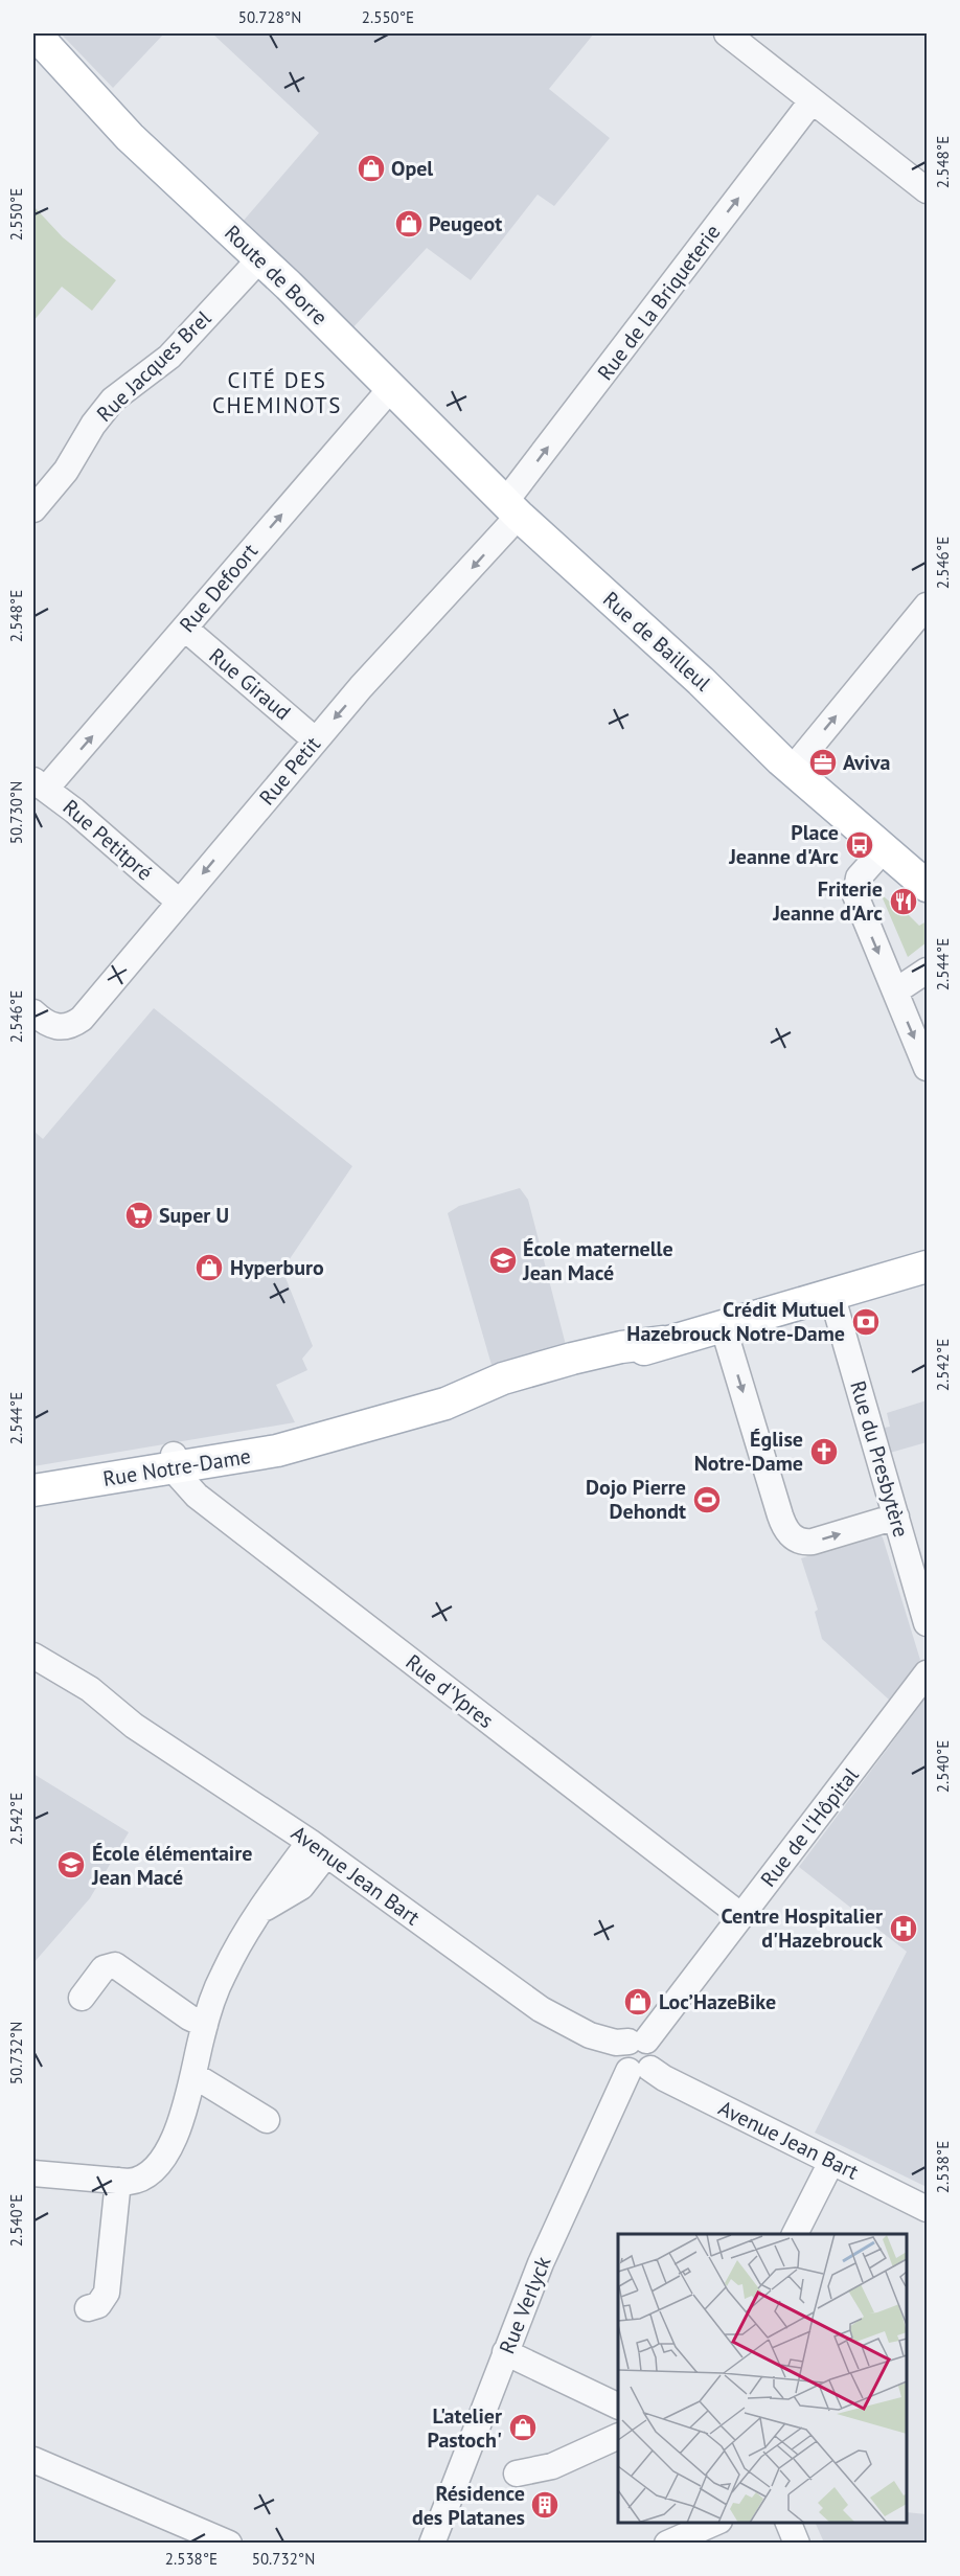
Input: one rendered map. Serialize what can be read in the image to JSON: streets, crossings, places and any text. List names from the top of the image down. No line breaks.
{"streets":{"main road":["Route de Borre","Rue de Bailleul","Rue Notre-Dame"],"street":["Rue de la Briqueterie","Rue Jacques Brel","Rue Defoort","Rue Giraud","Rue Petit","Rue Petitpré","Rue du Presbytère","Rue d'Ypres","Rue de l'Hôpital","Avenue Jean Bart","Rue Verlyck"]},"crossings":[["Route de Borre","Rue de la Briqueterie"],["Route de Borre","Rue Jacques Brel"],["Route de Borre","Rue Defoort"],["Route de Borre","Rue de Bailleul"],["Route de Borre","Rue Petit"],["Rue de la Briqueterie","Rue de Bailleul"],["Rue de la Briqueterie","Rue Petit"],["Rue Defoort","Rue Giraud"],["Rue Defoort","Rue Petitpré"],["Rue de Bailleul","Rue Petit"],["Rue Giraud","Rue Petit"],["Rue Petit","Rue Petitpré"],["Rue du Presbytère","Rue Notre-Dame"],["Rue Notre-Dame","Rue d'Ypres"],["Rue d'Ypres","Rue de l'Hôpital"],["Rue de l'Hôpital","Avenue Jean Bart"],["Rue de l'Hôpital","Rue Verlyck"],["Avenue Jean Bart","Rue Verlyck"]],"one_way":["Rue de la Briqueterie","Rue Defoort","Rue Petit"],"districts":["CITÉ DES CHEMINOTS"],"places":{"shop":["Opel","Peugeot","Hyperburo","Loc’HazeBike","L'atelier Pastoch'"],"office":["Aviva"],"bus stop":["Place Jeanne d'Arc"],"restaurant":["Friterie Jeanne d'Arc"],"supermarket":["Super U"],"school or university":["École maternelle Jean Macé","École élémentaire Jean Macé"],"bank":["Crédit Mutuel Hazebrouck Notre-Dame"],"church":["Église Notre-Dame"],"sports":["Dojo Pierre Dehondt"],"hospital":["Centre Hospitalier d'Hazebrouck"],"building":["Résidence des Platanes"]},"coordinates":["50.728°N","2.550°E","2.548°E","2.546°E","50.730°N","2.544°E","2.542°E","2.540°E","50.732°N","2.538°E"]}
